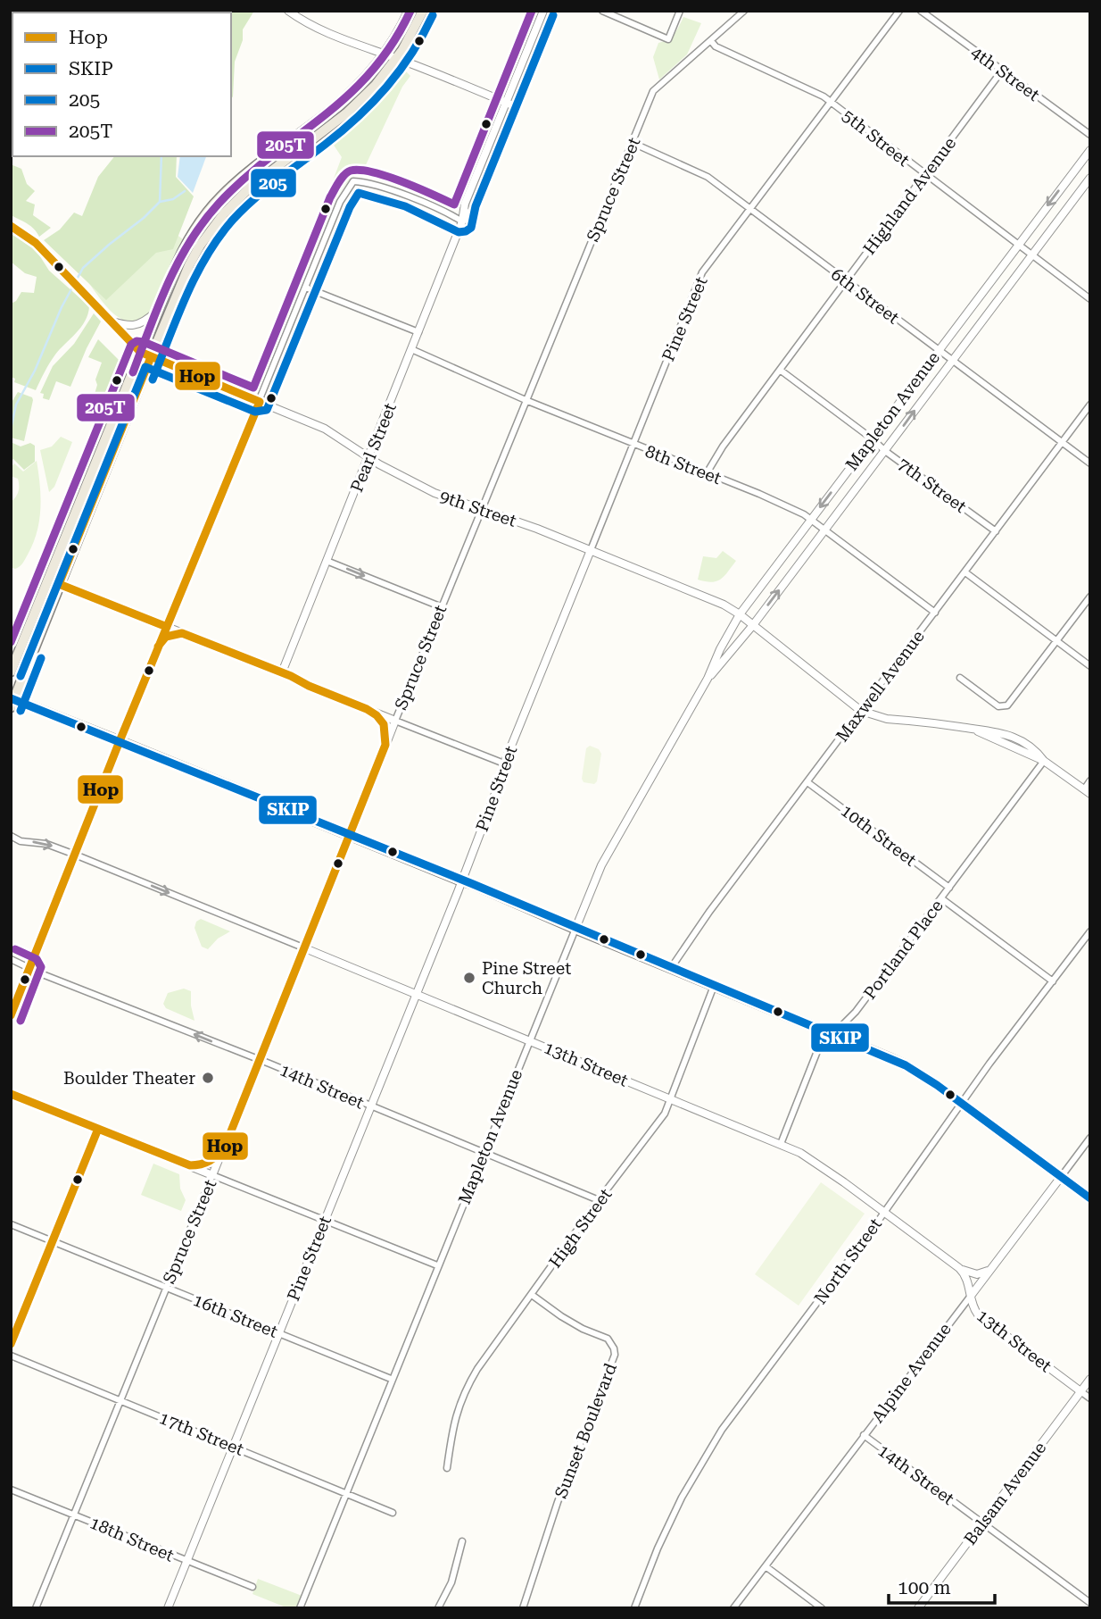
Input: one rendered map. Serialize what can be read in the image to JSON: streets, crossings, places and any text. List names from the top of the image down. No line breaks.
{"streets":{"street":["4th Street","5th Street","Spruce Street","Highland Avenue","6th Street","Pine Street","Mapleton Avenue","Pearl Street","8th Street","7th Street","9th Street","Maxwell Avenue","10th Street","Portland Place","13th Street","14th Street","High Street","North Street","16th Street","Alpine Avenue","Sunset Boulevard","17th Street","Balsam Avenue","18th Street"]},"crossings":[["4th Street","Highland Avenue"],["5th Street","Spruce Street"],["5th Street","Highland Avenue"],["5th Street","Pine Street"],["5th Street","Mapleton Avenue"],["Spruce Street","6th Street"],["Spruce Street","8th Street"],["Spruce Street","9th Street"],["Spruce Street","13th Street"],["Spruce Street","14th Street"],["Spruce Street","16th Street"],["Spruce Street","17th Street"],["Spruce Street","18th Street"],["Highland Avenue","6th Street"],["Highland Avenue","8th Street"],["Highland Avenue","7th Street"],["6th Street","Pine Street"],["6th Street","Mapleton Avenue"],["6th Street","Maxwell Avenue"],["Pine Street","8th Street"],["Pine Street","9th Street"],["Pine Street","13th Street"],["Pine Street","14th Street"],["Pine Street","16th Street"],["Pine Street","17th Street"],["Pine Street","18th Street"],["Mapleton Avenue","8th Street"],["Mapleton Avenue","7th Street"],["Mapleton Avenue","9th Street"],["Mapleton Avenue","13th Street"],["Mapleton Avenue","14th Street"],["Mapleton Avenue","16th Street"],["Mapleton Avenue","17th Street"],["Pearl Street","8th Street"],["Pearl Street","9th Street"],["8th Street","Maxwell Avenue"],["7th Street","Maxwell Avenue"],["9th Street","Maxwell Avenue"],["9th Street","Portland Place"],["Maxwell Avenue","10th Street"],["10th Street","Portland Place"],["Portland Place","13th Street"],["13th Street","High Street"],["13th Street","North Street"],["13th Street","Alpine Avenue"],["13th Street","Balsam Avenue"],["14th Street","High Street"],["14th Street","Alpine Avenue"],["14th Street","Balsam Avenue"],["High Street","Sunset Boulevard"]],"places":["Pine Street Church","Boulder Theater"],"lines":["transit line 205T","transit line 205","transit line Hop","transit line SKIP"],"legend":["Hop","SKIP","205","205T"],"scale_bar":"100 m"}
